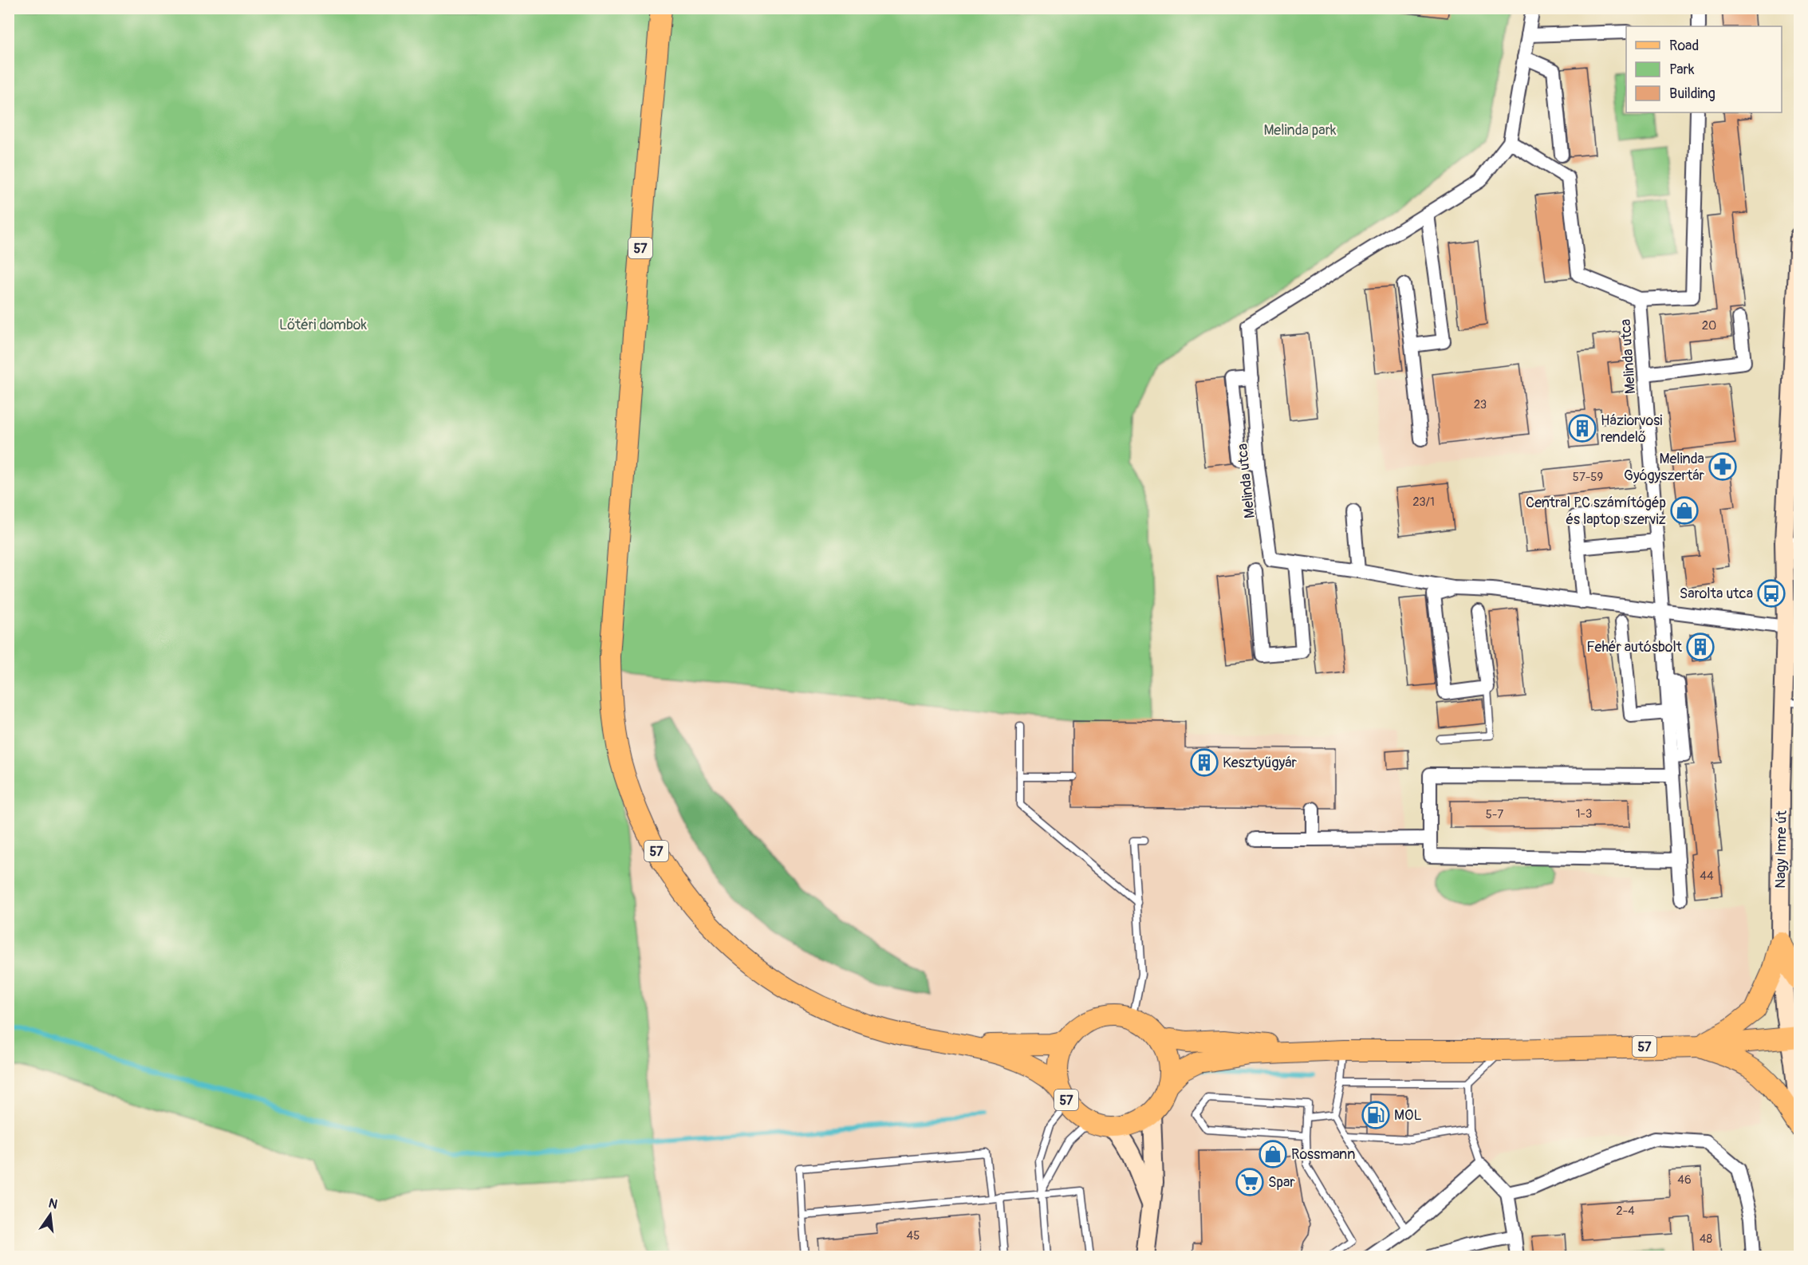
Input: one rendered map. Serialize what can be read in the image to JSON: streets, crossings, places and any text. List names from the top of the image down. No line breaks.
{"streets":{"main road":["57"],"street":["Melinda utca","Nagy Imre út"]},"crossings":[["57","Nagy Imre út"],["Melinda utca","Nagy Imre út"]],"parks":["Melinda park","Lőtéri dombok"],"places":{"building":["Háziorvosi rendelő","Fehér autósbolt","Kesztyűgyár"],"pharmacy":["Melinda Gyógyszertár"],"shop":["Central PC számítógép és laptop szerviz","Rossmann"],"bus stop":["Sarolta utca"],"fuel station":["MOL"],"supermarket":["Spar"]},"house_numbers":["20","23","57-59","23/1","1-3","5-7","44","46","2-4","45","48"],"legend":["Road","Park","Building"],"north":"top"}
